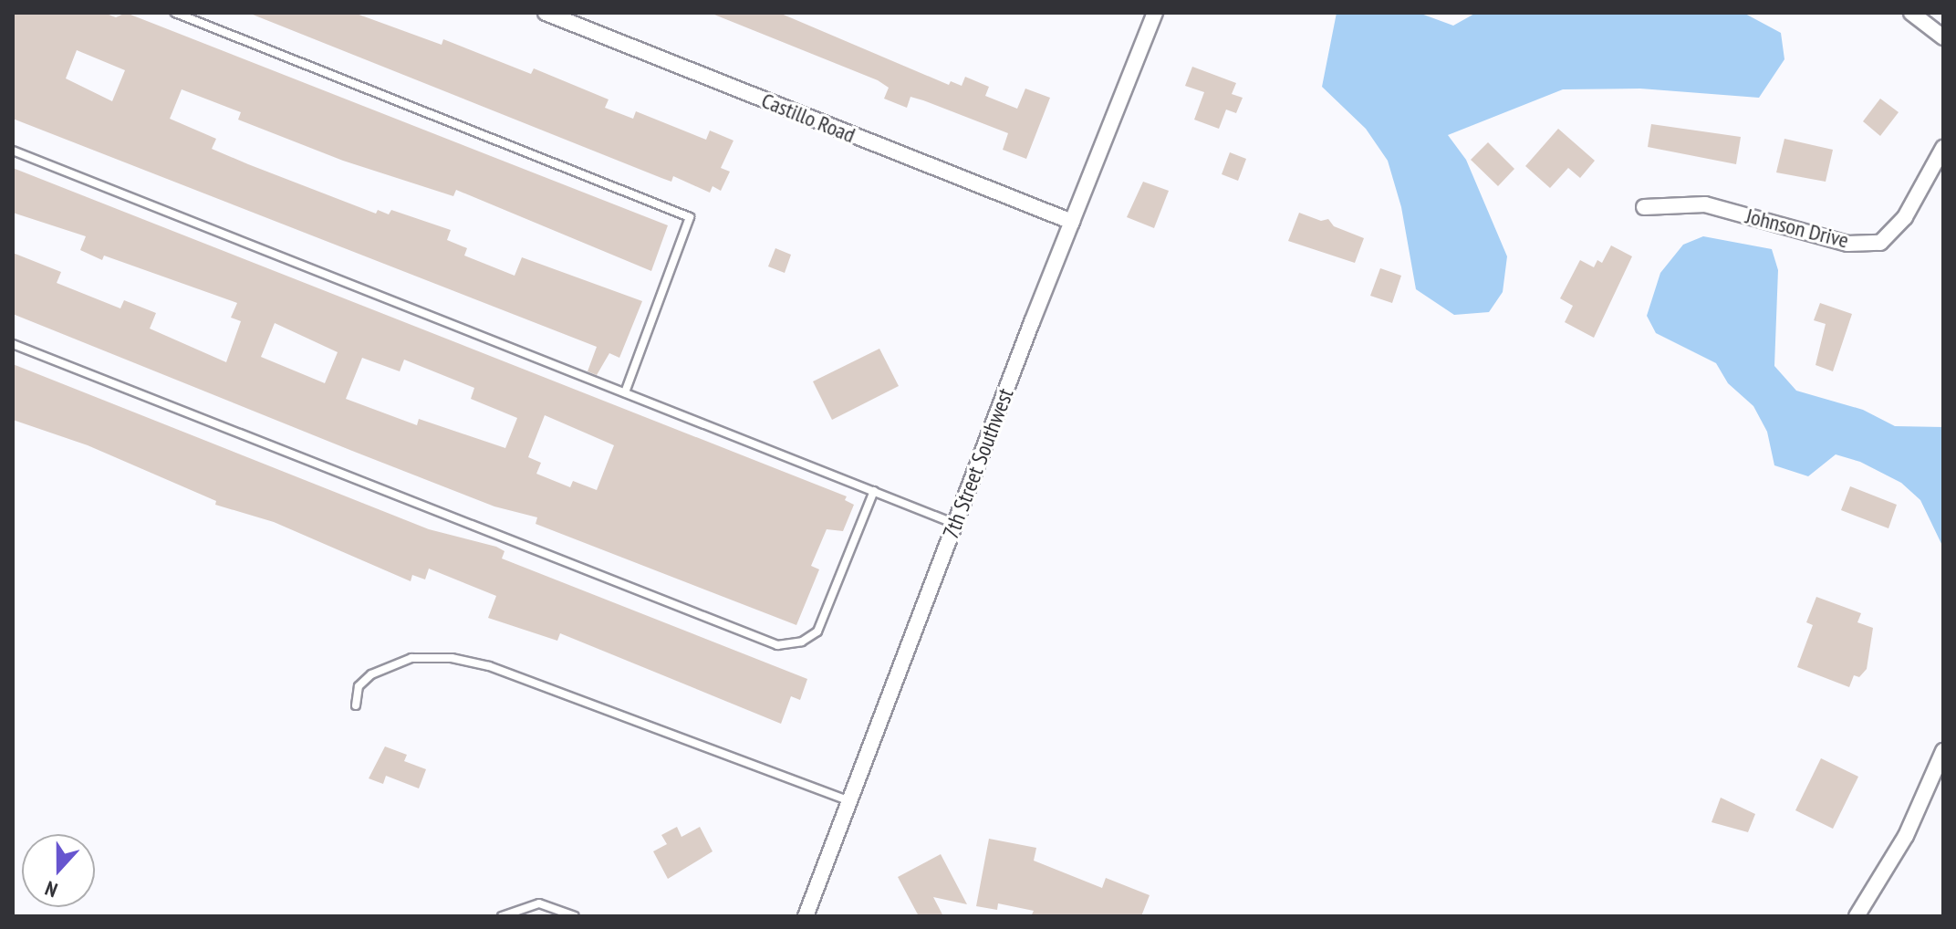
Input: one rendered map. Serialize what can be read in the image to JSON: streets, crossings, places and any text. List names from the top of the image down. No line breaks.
{"streets":{"street":["Castillo Road","Johnson Drive","7th Street Southwest"]},"crossings":[["Castillo Road","7th Street Southwest"]],"north":"bottom"}
